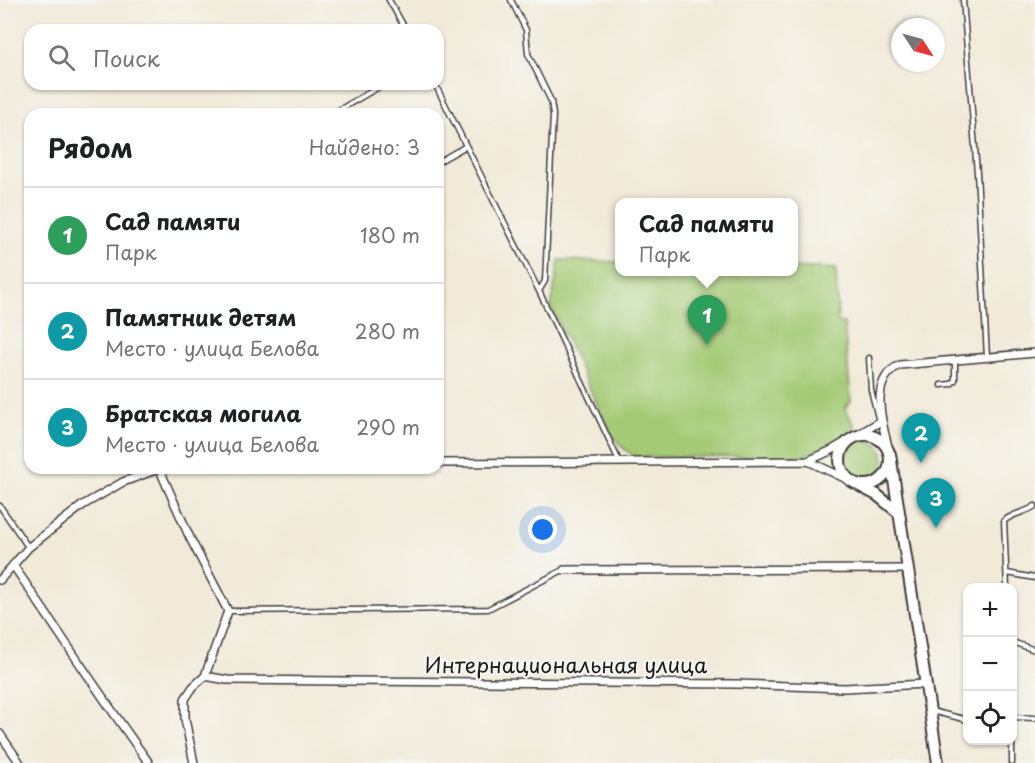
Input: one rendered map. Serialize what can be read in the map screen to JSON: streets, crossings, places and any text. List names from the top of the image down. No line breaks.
{"streets":{"street":["Интернациональная улица"]},"north":"bottom right","page":{"search":"Поиск","heading":["Рядом","Найдено: 3"],"list":[{"mark":"1","name":"Сад памяти","note":"Парк","value":"180 m"},{"mark":"2","name":"Памятник детям","note":"Место · улица Белова","value":"280 m"},{"mark":"3","name":"Братская могила","note":"Место · улица Белова","value":"290 m"}],"popup":["Сад памяти","Парк"],"pins":["1","2","3"],"map_buttons":["+","−"]}}
